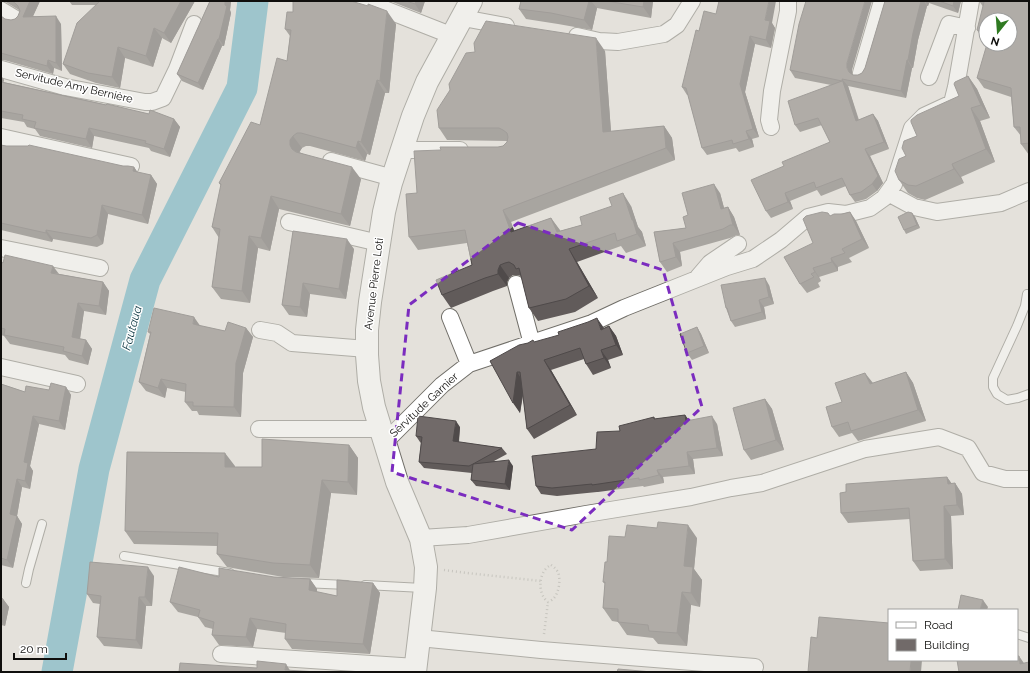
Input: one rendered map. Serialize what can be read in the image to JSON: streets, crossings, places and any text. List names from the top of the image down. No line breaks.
{"streets":{"main road":["Avenue Pierre Loti"],"street":["Servitude Amy Bernière","Servitude Garnier"]},"crossings":[["Avenue Pierre Loti","Servitude Garnier"]],"water":["Fautaua"],"legend":["Road","Building"],"scale_bar":"20 m","north":"bottom"}
